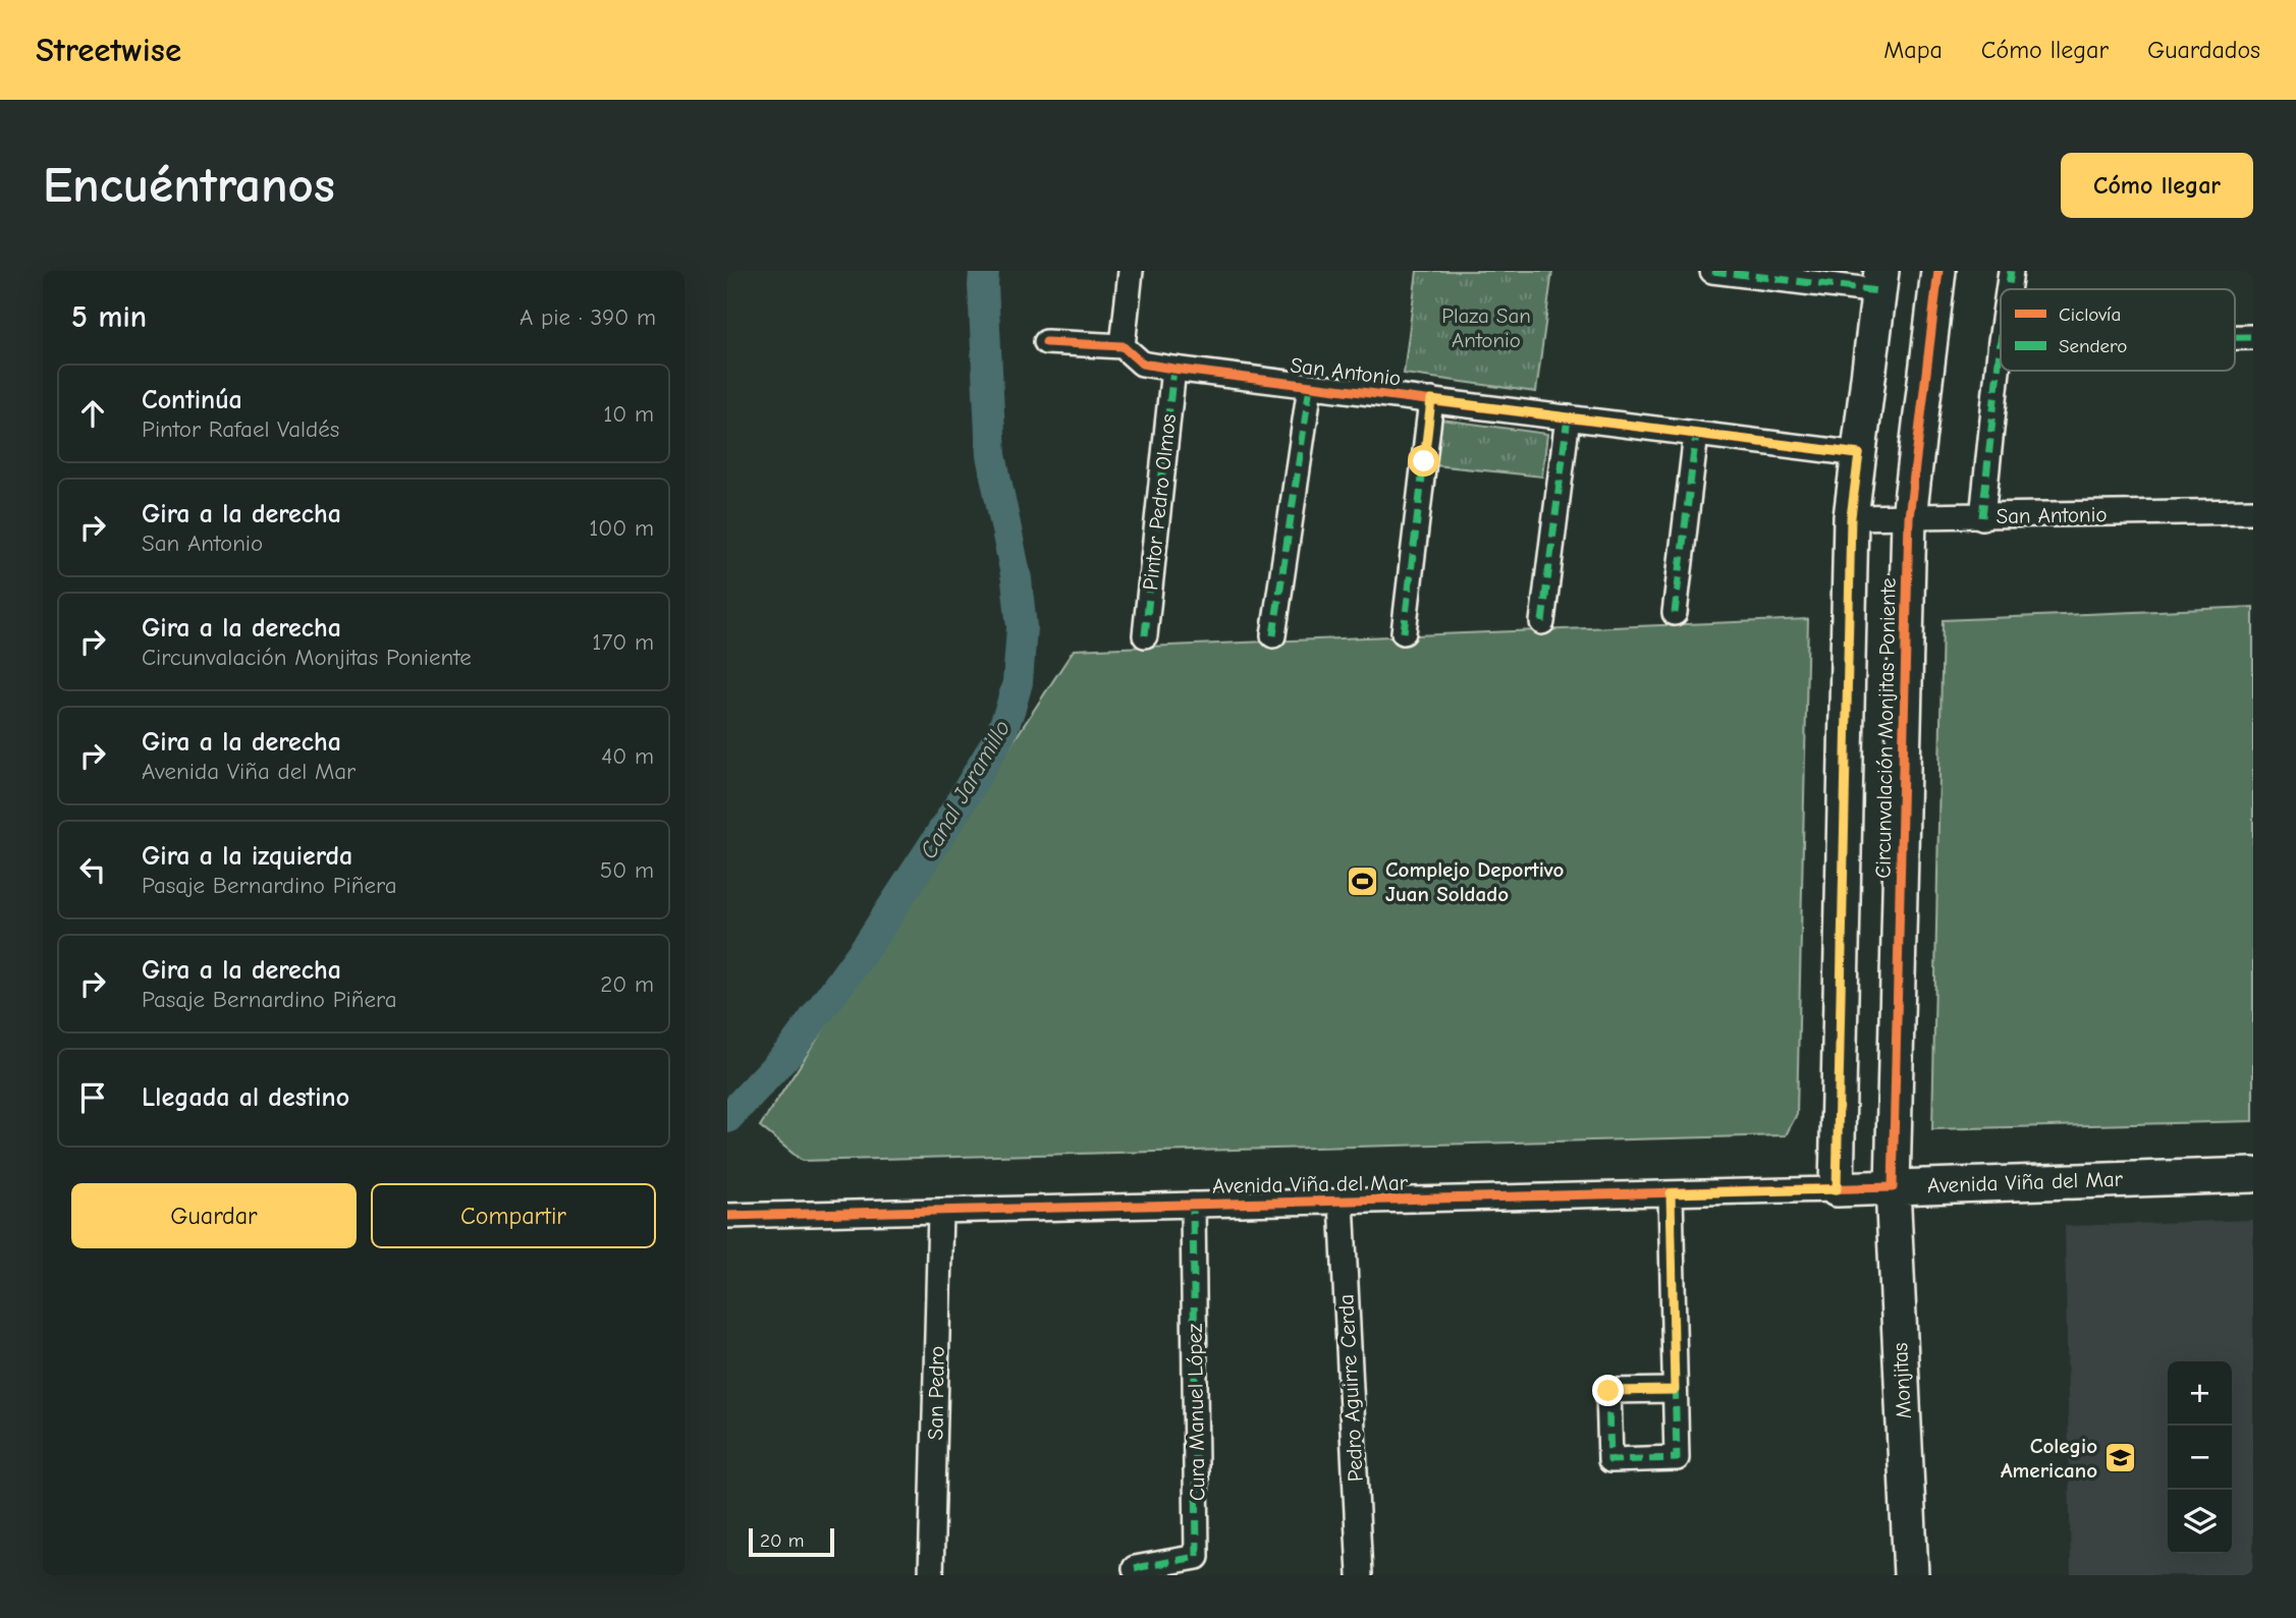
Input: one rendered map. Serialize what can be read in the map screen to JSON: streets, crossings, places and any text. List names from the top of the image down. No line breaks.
{"streets":{"street":["San Antonio","Pintor Pedro Olmos","Circunvalación Monjitas Poniente","Avenida Viña del Mar","Monjitas","Pedro Aguirre Cerda","San Pedro","Cura Manuel López"]},"crossings":[["San Antonio","Pintor Pedro Olmos"],["San Antonio","Circunvalación Monjitas Poniente"],["Circunvalación Monjitas Poniente","Avenida Viña del Mar"],["Circunvalación Monjitas Poniente","Monjitas"],["Avenida Viña del Mar","Monjitas"],["Avenida Viña del Mar","Pedro Aguirre Cerda"],["Avenida Viña del Mar","San Pedro"],["Avenida Viña del Mar","Cura Manuel López"]],"water":["Canal Jaramillo"],"parks":["Plaza San Antonio"],"places":{"sports":["Complejo Deportivo Juan Soldado"],"school or university":["Colegio Americano"]},"legend":["Ciclovía","Sendero"],"scale_bar":"20 m","page":{"header":"Streetwise","nav":["Mapa","Cómo llegar","Guardados"],"buttons":["Cómo llegar",["Guardar","Compartir"]],"title":"Encuéntranos","heading":["5 min","A pie · 390 m"],"list":[["Continúa","Pintor Rafael Valdés","10 m"],["Gira a la derecha","San Antonio","100 m"],["Gira a la derecha","Circunvalación Monjitas Poniente","170 m"],["Gira a la derecha","Avenida Viña del Mar","40 m"],["Gira a la izquierda","Pasaje Bernardino Piñera","50 m"],["Gira a la derecha","Pasaje Bernardino Piñera","20 m"],"Llegada al destino"],"map_buttons":["+","−"],"scale":"20 m"}}
